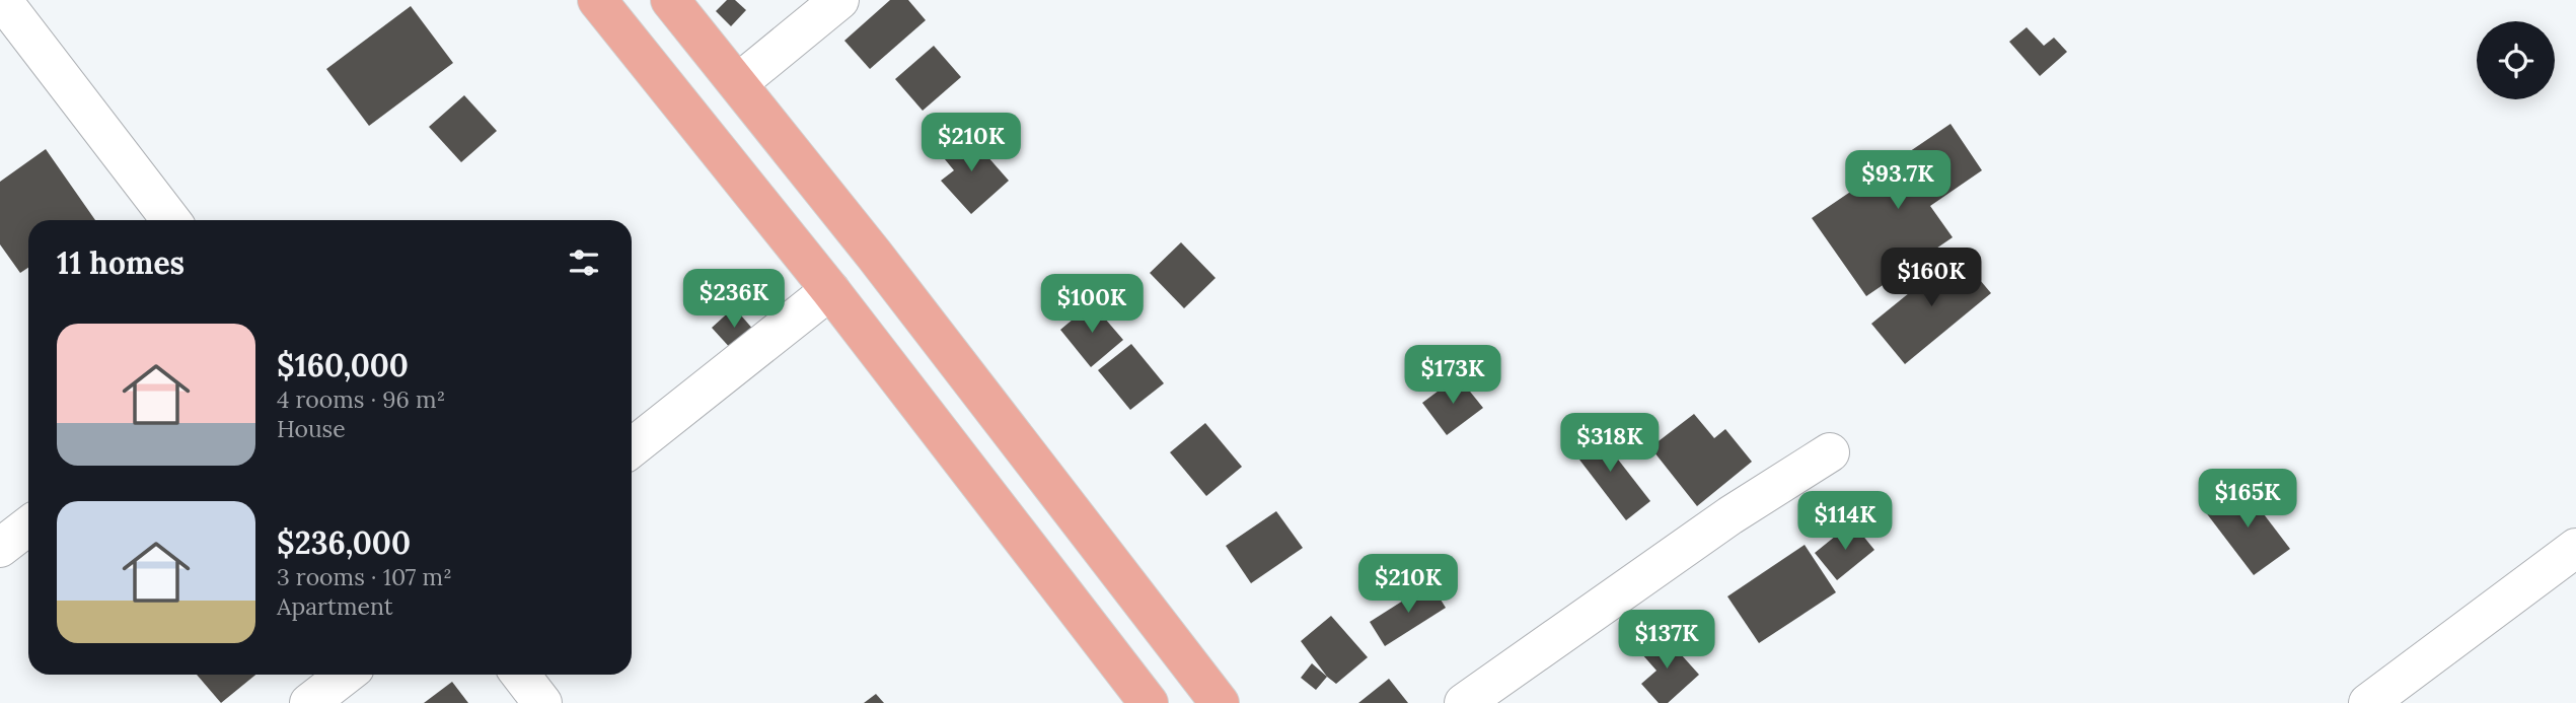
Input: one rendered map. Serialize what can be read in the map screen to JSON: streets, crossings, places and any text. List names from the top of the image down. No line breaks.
{"page":{"price":["$210K","$93.7K","$160K","$236K","$100K","$173K","$318K","$165K","$114K","$210K","$137K"],"heading":"11 homes","list":[{"name":"$160,000","note":"4 rooms · 96 m² · House"},{"name":"$236,000","note":"3 rooms · 107 m² · Apartment"}]}}
